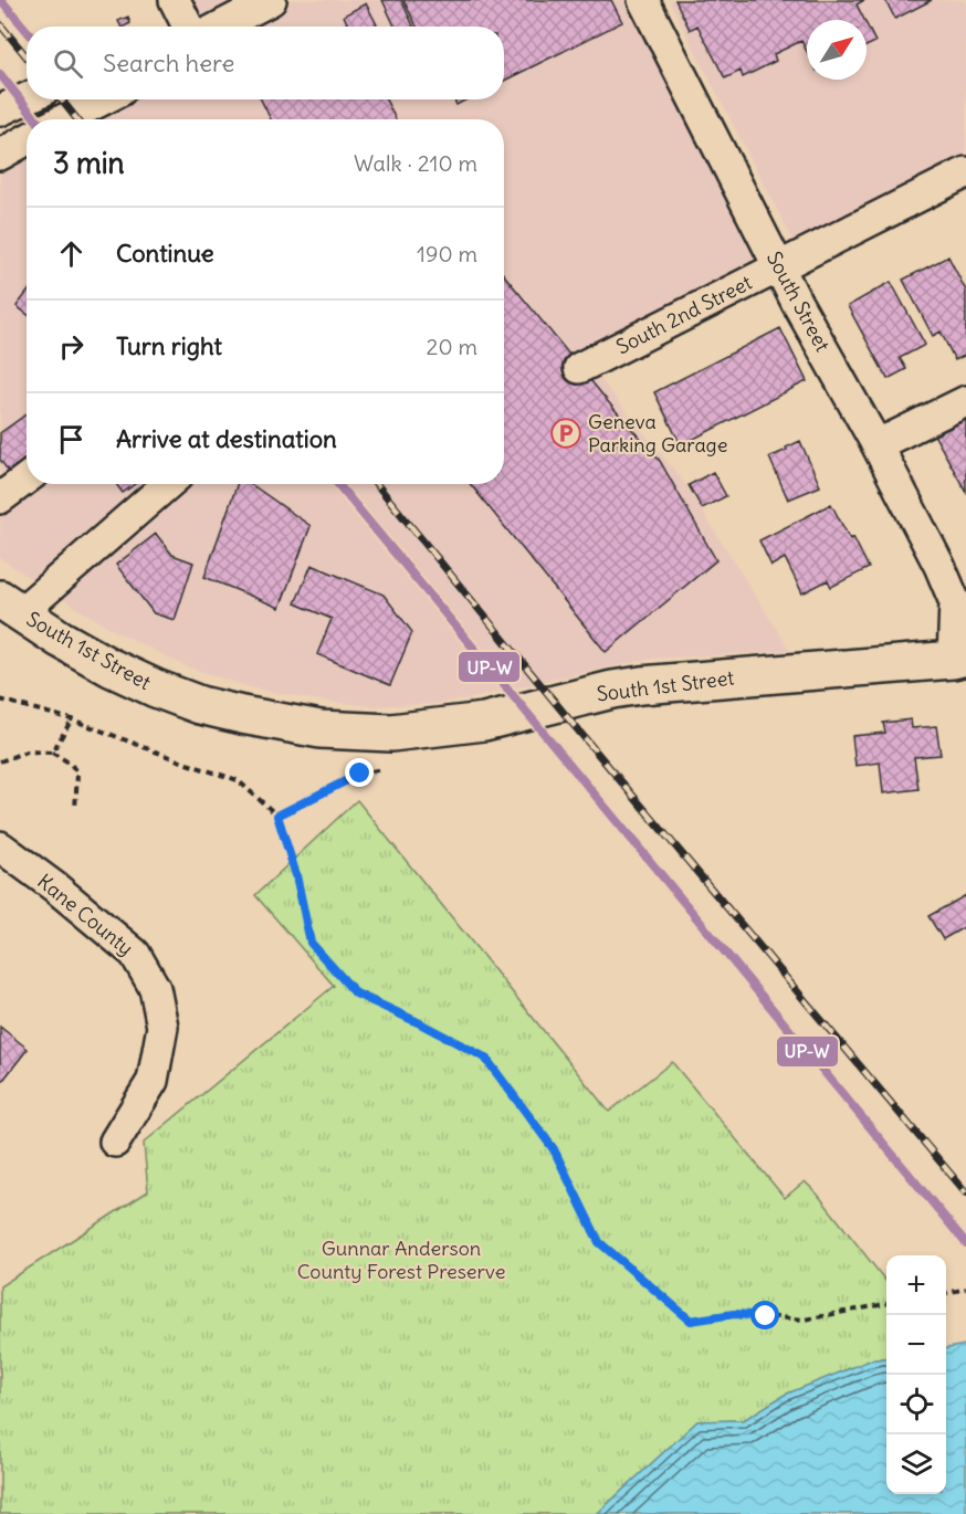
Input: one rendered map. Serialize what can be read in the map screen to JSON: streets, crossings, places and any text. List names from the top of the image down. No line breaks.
{"streets":{"main road":["South 1st Street"],"street":["South Street","South 2nd Street","Kane County"]},"crossings":[["South Street","South 2nd Street"],["South Street","South 1st Street"]],"parks":["Gunnar Anderson County Forest Preserve"],"places":{"parking":["Geneva Parking Garage"]},"lines":["transit line UP-W"],"north":"top right","page":{"search":"Search here","heading":["3 min","Walk · 210 m"],"list":[["Continue","190 m"],["Turn right","20 m"],"Arrive at destination"],"map_buttons":["+","−"]}}
